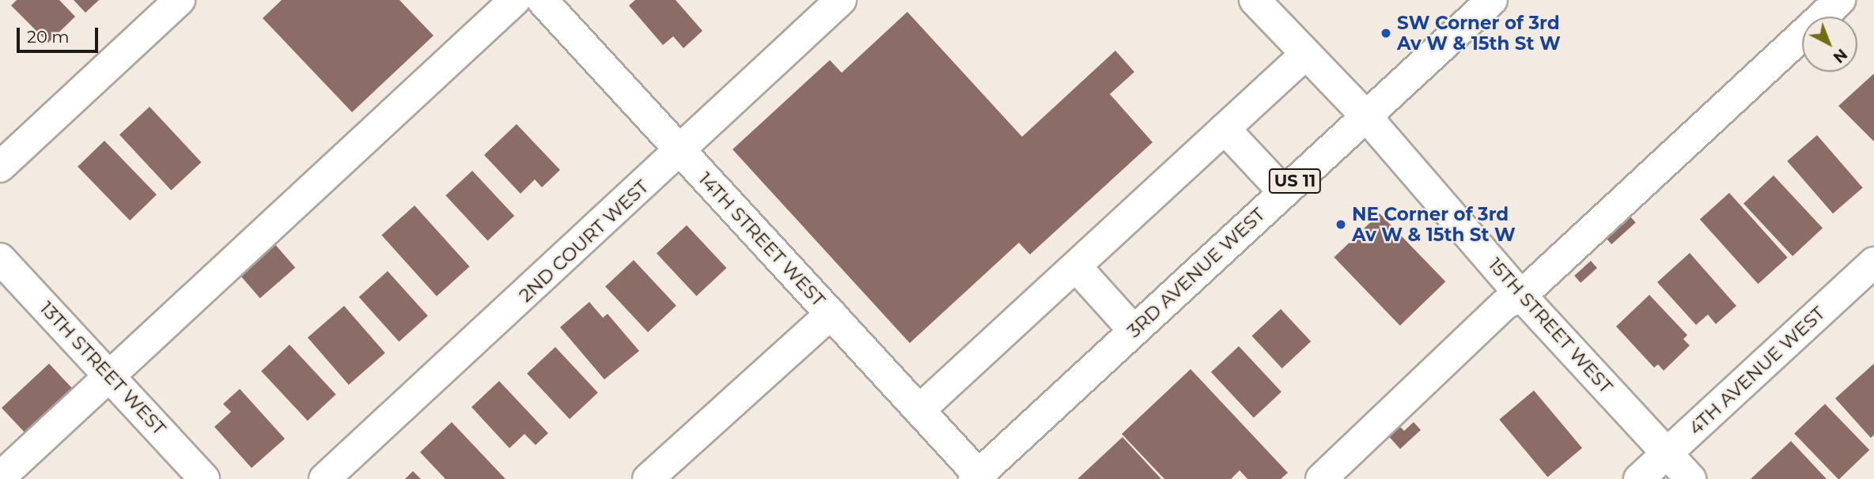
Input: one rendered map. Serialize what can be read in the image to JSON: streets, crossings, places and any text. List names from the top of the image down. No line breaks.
{"streets":{"street":["US 11","14TH STREET WEST","2ND COURT WEST","3RD AVENUE WEST","15TH STREET WEST","13TH STREET WEST","4TH AVENUE WEST"]},"crossings":[["14TH STREET WEST","2ND COURT WEST"],["14TH STREET WEST","3RD AVENUE WEST"],["3RD AVENUE WEST","15TH STREET WEST"],["15TH STREET WEST","4TH AVENUE WEST"]],"places":["SW Corner of 3rd Av W & 15th St W","NE Corner of 3rd Av W & 15th St W"],"scale_bar":"20 m","north":"bottom right"}
